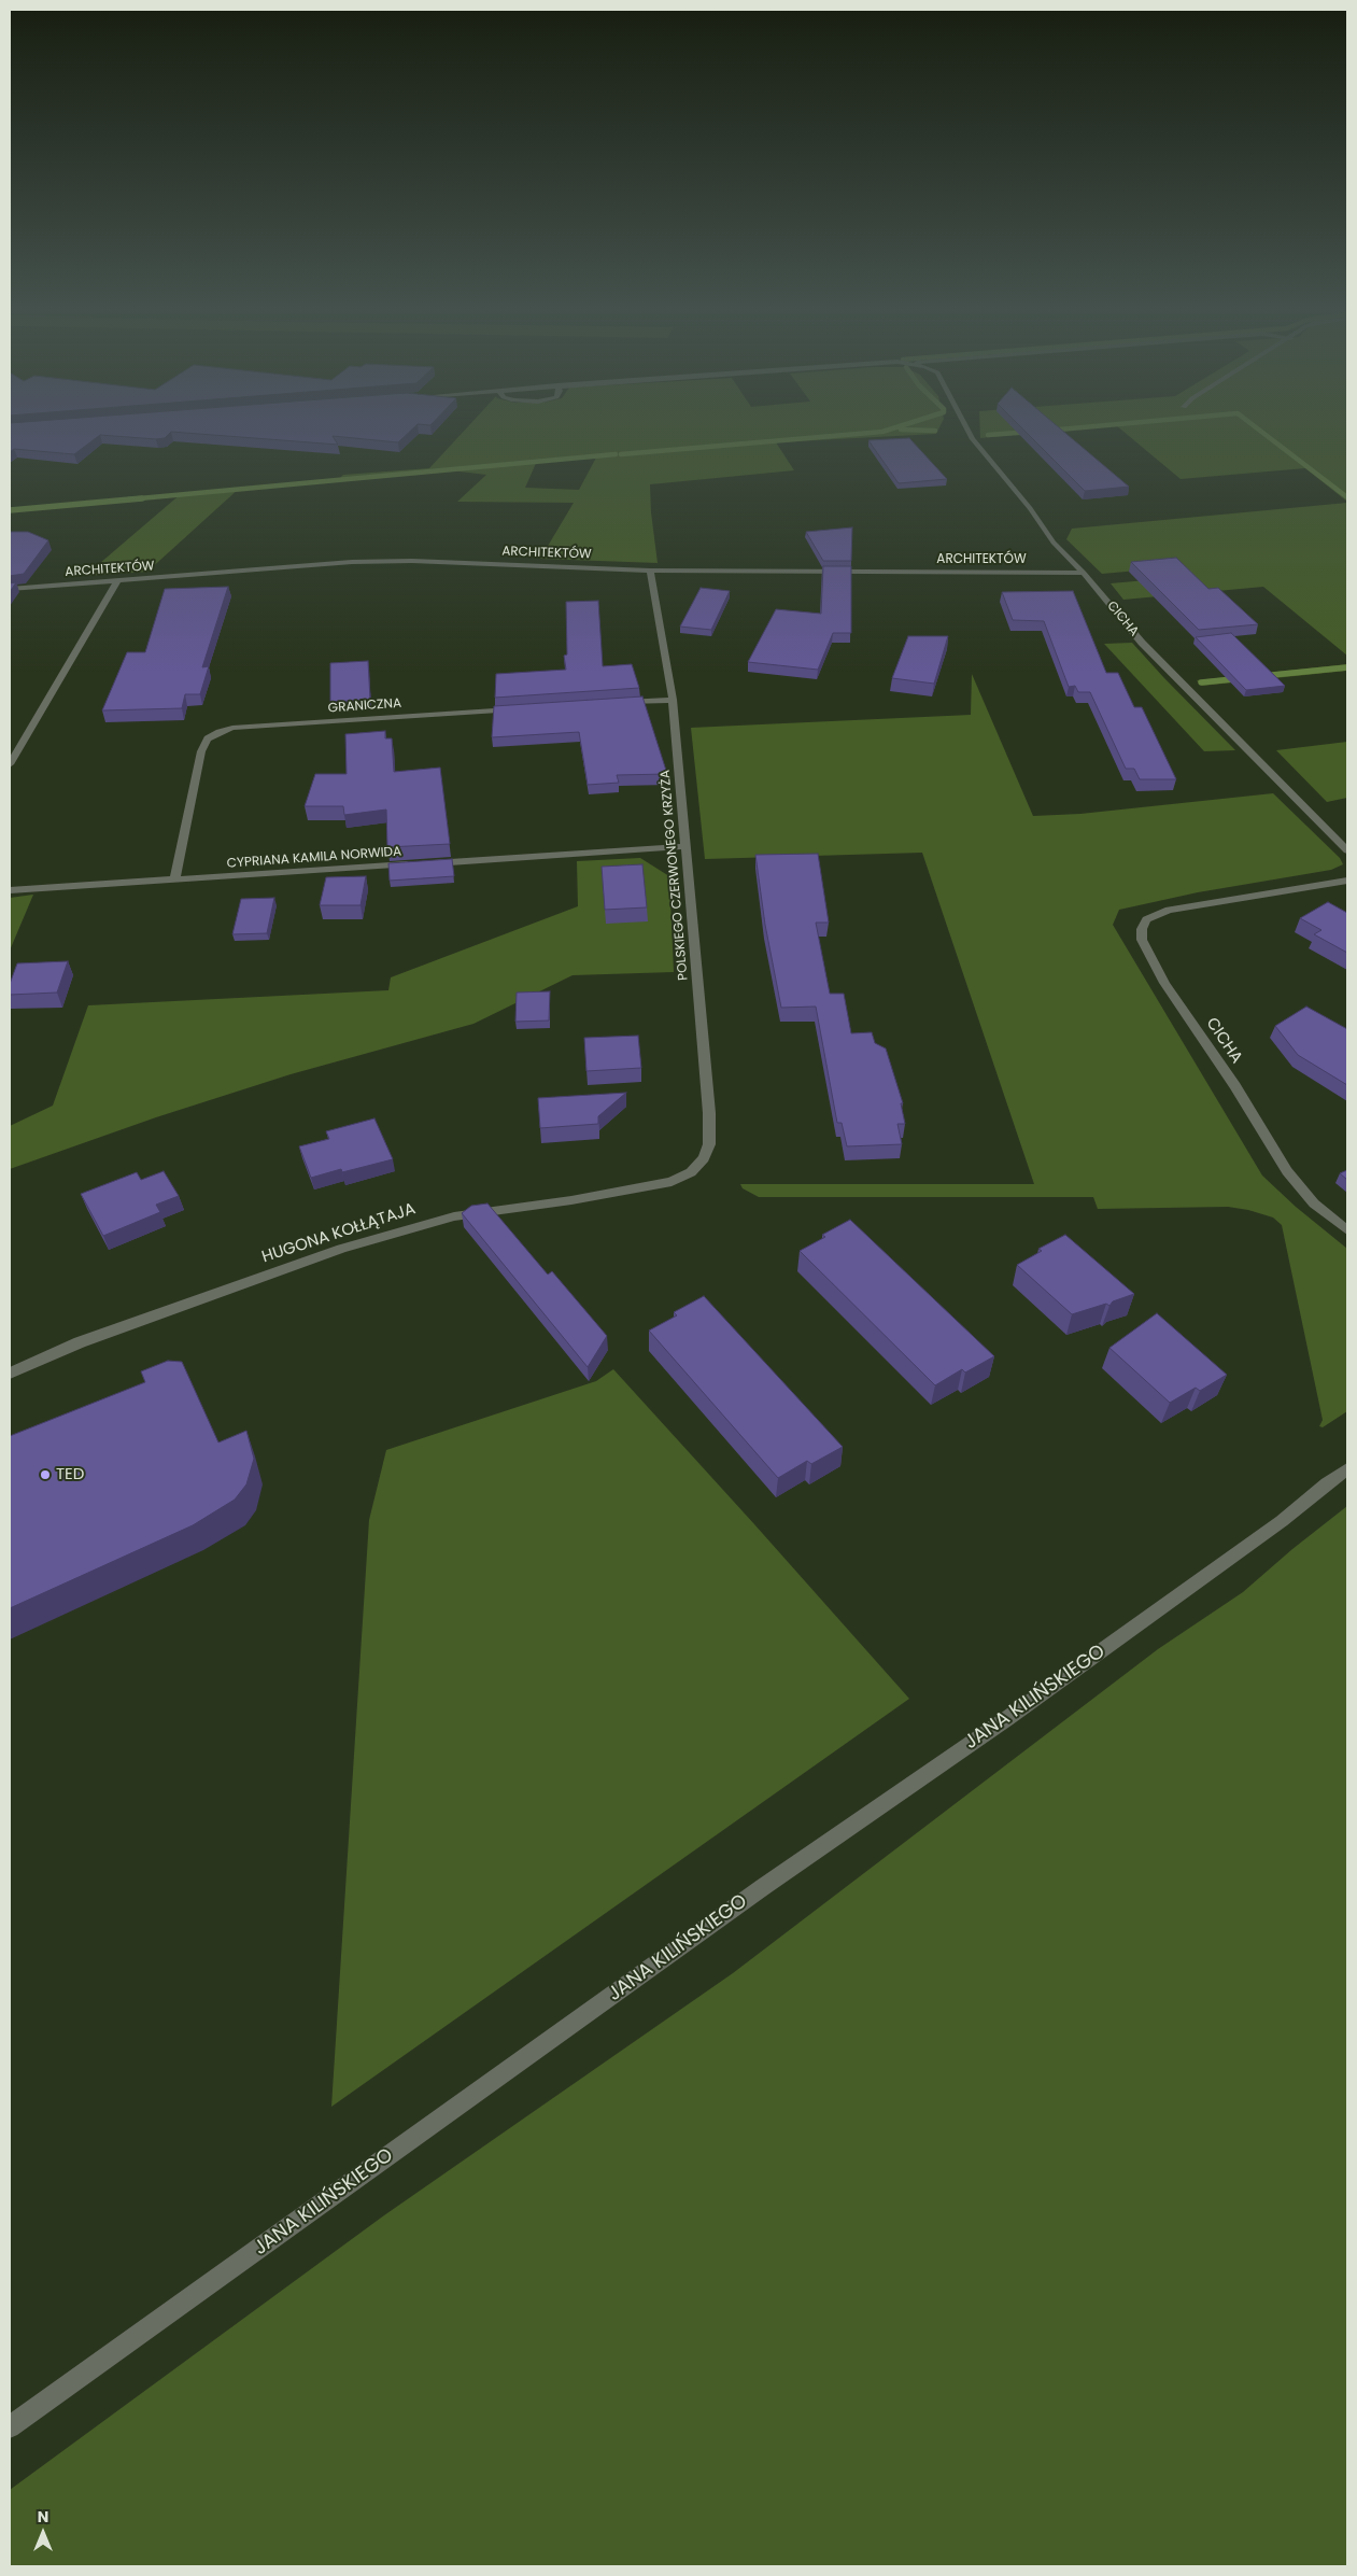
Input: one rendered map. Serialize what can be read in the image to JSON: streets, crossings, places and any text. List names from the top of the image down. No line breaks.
{"streets":{"street":["ARCHITEKTÓW","CICHA","GRANICZNA","CYPRIANA KAMILA NORWIDA","POLSKIEGO CZERWONEGO KRZYŻA","HUGONA KOŁŁĄTAJA","JANA KILIŃSKIEGO"]},"crossings":[["ARCHITEKTÓW","CICHA"],["ARCHITEKTÓW","POLSKIEGO CZERWONEGO KRZYŻA"],["GRANICZNA","CYPRIANA KAMILA NORWIDA"],["CYPRIANA KAMILA NORWIDA","POLSKIEGO CZERWONEGO KRZYŻA"],["POLSKIEGO CZERWONEGO KRZYŻA","HUGONA KOŁŁĄTAJA"]],"places":["TED"],"north":"top"}
